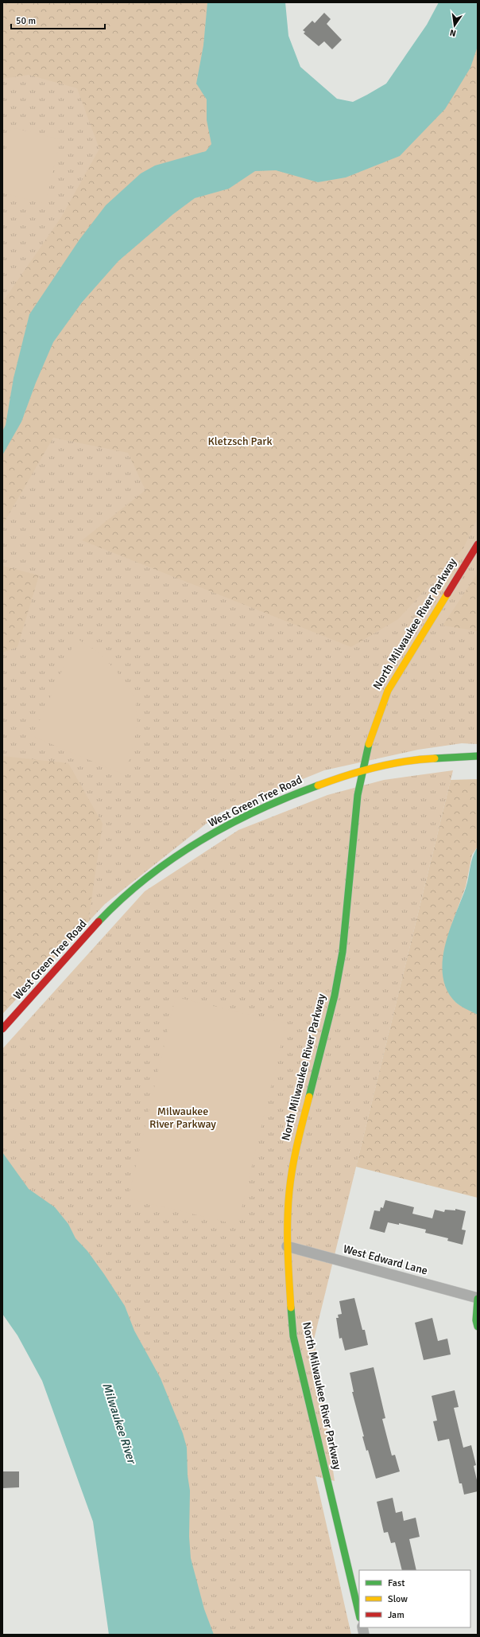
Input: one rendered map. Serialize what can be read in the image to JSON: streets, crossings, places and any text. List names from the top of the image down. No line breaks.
{"streets":{"street":["North Milwaukee River Parkway","West Green Tree Road","West Edward Lane"]},"crossings":[["North Milwaukee River Parkway","West Green Tree Road"],["North Milwaukee River Parkway","West Edward Lane"]],"water":["Milwaukee River"],"parks":["Kletzsch Park","Milwaukee River Parkway"],"legend":["Fast","Slow","Jam"],"scale_bar":"50 m","north":"bottom"}
